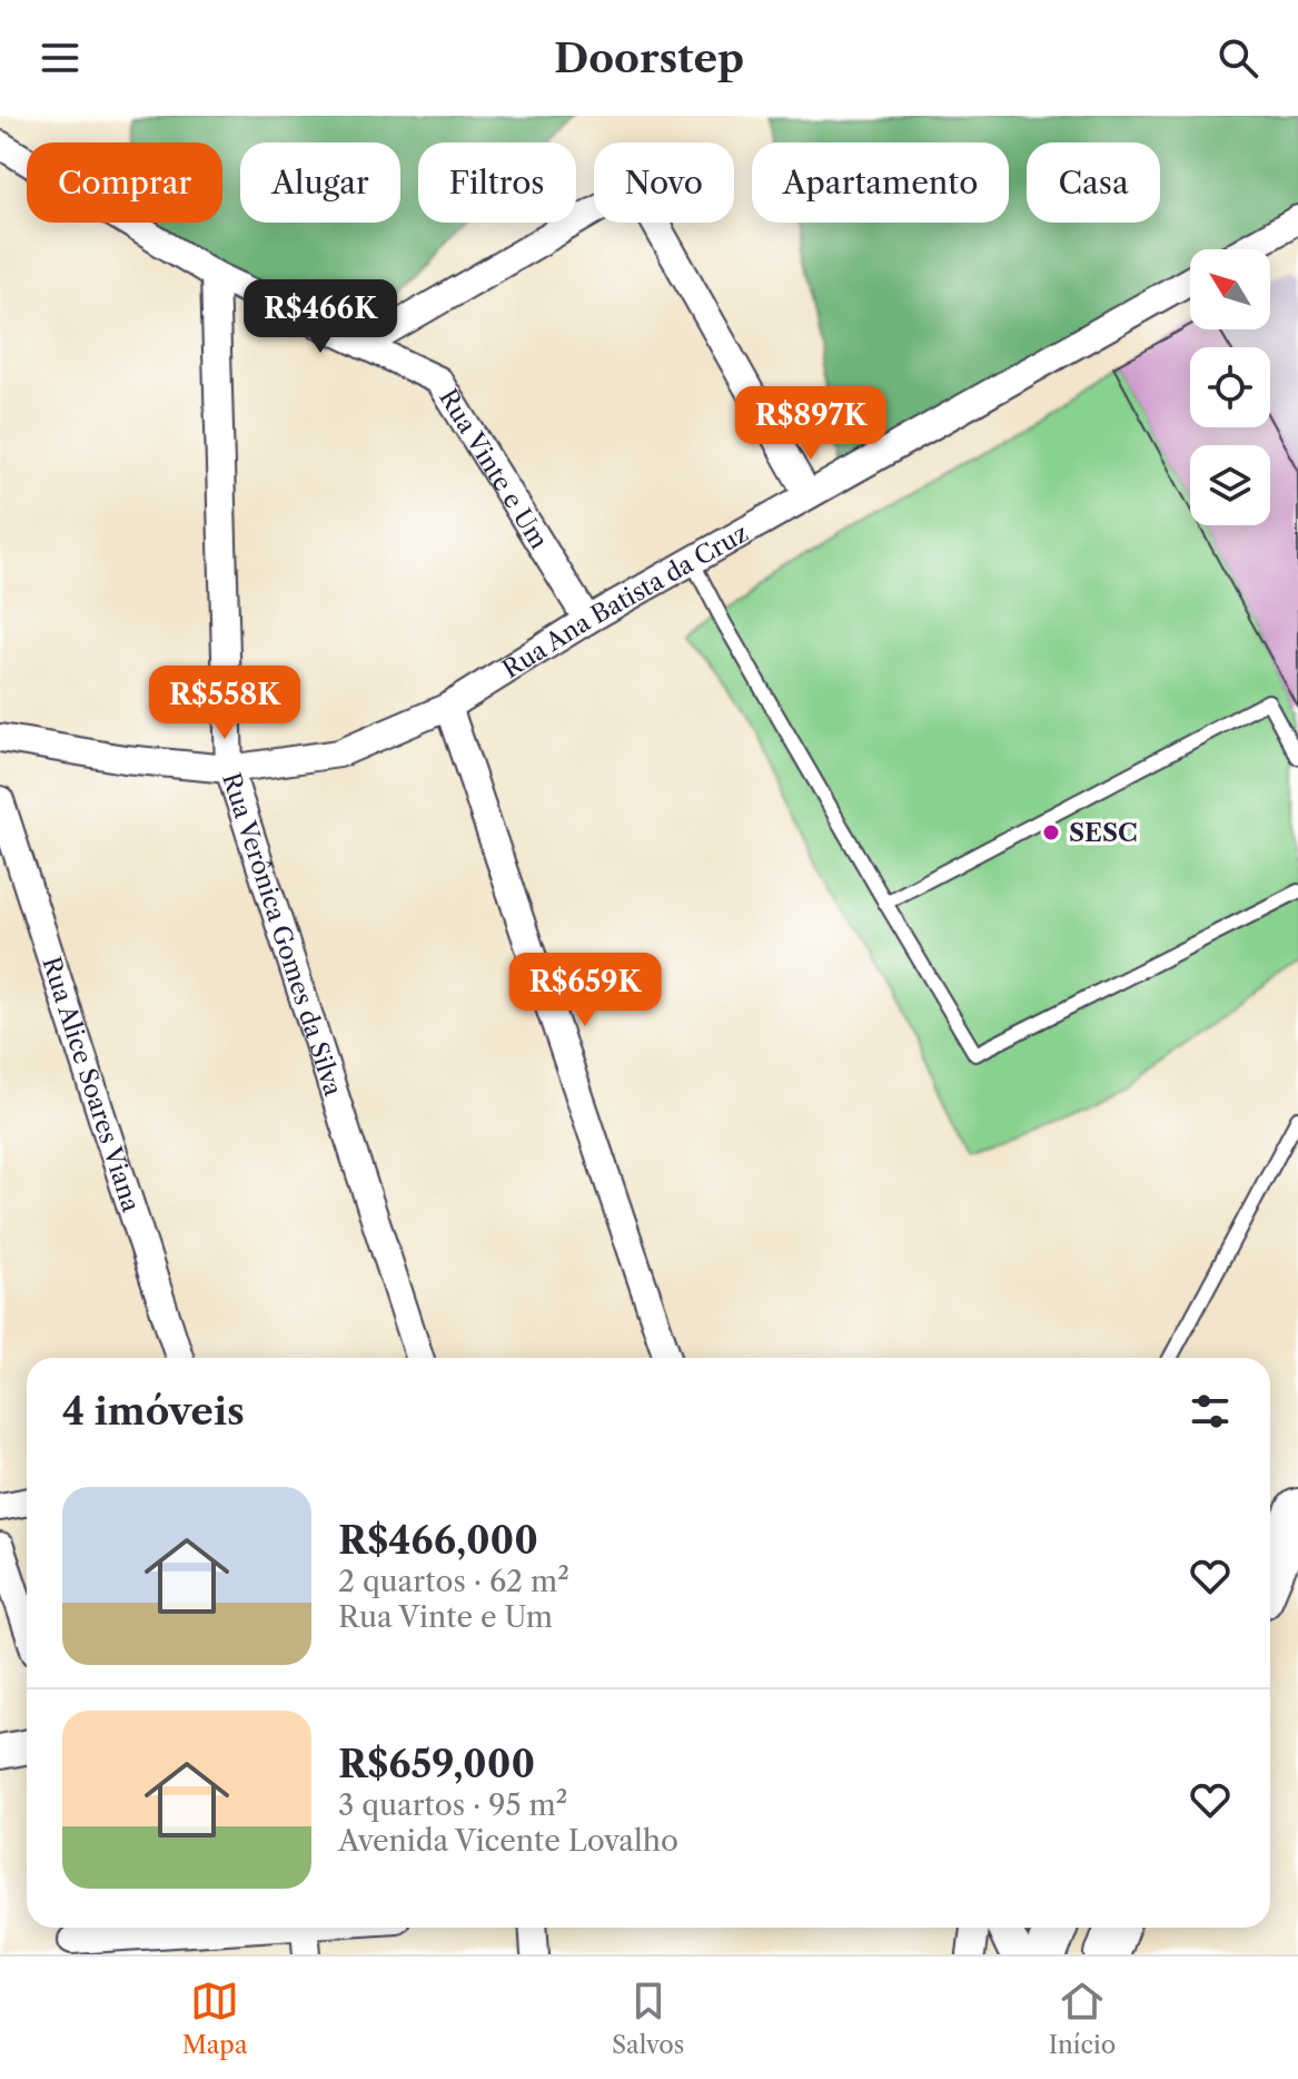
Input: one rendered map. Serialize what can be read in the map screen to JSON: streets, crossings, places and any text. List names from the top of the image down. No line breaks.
{"streets":{"street":["Rua Vinte e Um","Rua Ana Batista da Cruz","Rua Verônica Gomes da Silva","Rua Alice Soares Viana"]},"crossings":[["Rua Vinte e Um","Rua Ana Batista da Cruz"],["Rua Vinte e Um","Rua Verônica Gomes da Silva"],["Rua Ana Batista da Cruz","Rua Verônica Gomes da Silva"]],"places":["SESC"],"north":"top left","page":{"header":"Doorstep","chip":["Comprar","Alugar","Filtros","Novo","Apartamento","Casa"],"price":["R$466K","R$897K","R$558K","R$659K"],"heading":"4 imóveis","list":[{"name":"R$466,000","note":"2 quartos · 62 m² · Rua Vinte e Um"},{"name":"R$659,000","note":"3 quartos · 95 m² · Avenida Vicente Lovalho"}],"tabs":["Mapa","Salvos","Início"]}}
